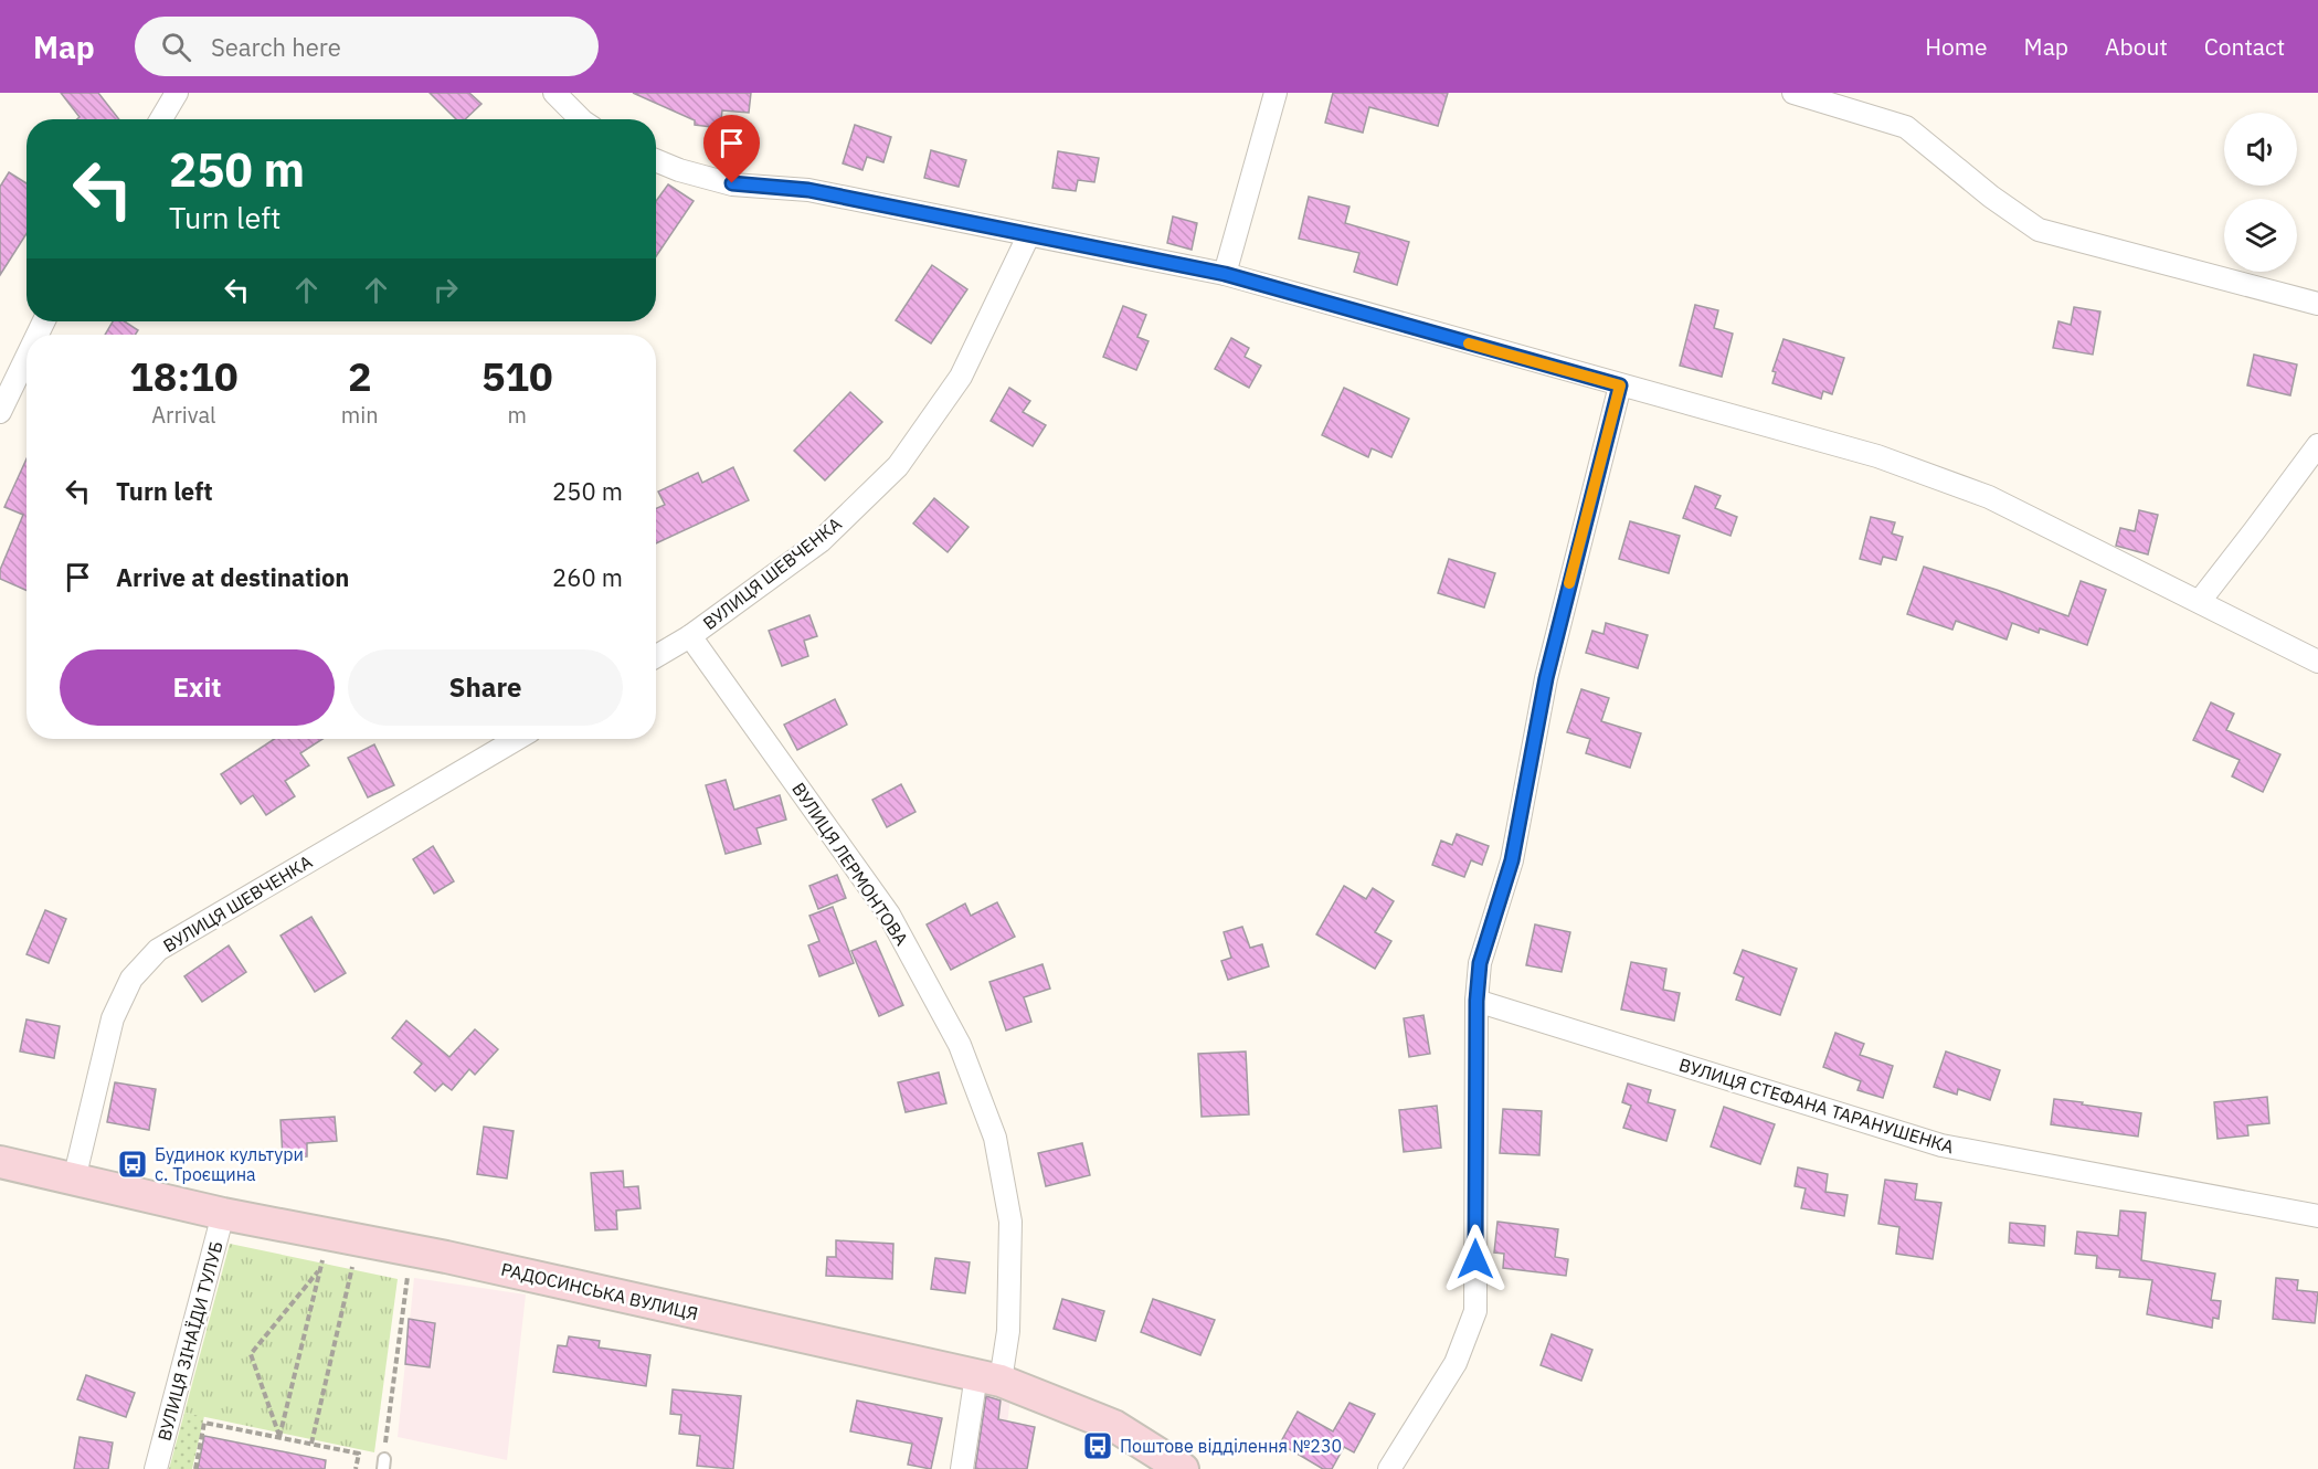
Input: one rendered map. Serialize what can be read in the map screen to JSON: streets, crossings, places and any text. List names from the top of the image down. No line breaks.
{"streets":{"street":["ВУЛИЦЯ ШЕВЧЕНКА","ВУЛИЦЯ ЛЕРМОНТОВА","ВУЛИЦЯ СТЕФАНА ТАРАНУШЕНКА","РАДОСИНСЬКА ВУЛИЦЯ","ВУЛИЦЯ ЗІНАЇДИ ТУЛУБ"]},"crossings":[["ВУЛИЦЯ ШЕВЧЕНКА","ВУЛИЦЯ ЛЕРМОНТОВА"],["ВУЛИЦЯ ШЕВЧЕНКА","РАДОСИНСЬКА ВУЛИЦЯ"],["ВУЛИЦЯ ЛЕРМОНТОВА","РАДОСИНСЬКА ВУЛИЦЯ"],["РАДОСИНСЬКА ВУЛИЦЯ","ВУЛИЦЯ ЗІНАЇДИ ТУЛУБ"]],"places":{"bus stop":["Будинок культури с. Троєщина","Поштове відділення №230"]},"page":{"header":"Map","search":"Search here","nav":["Home","Map","About","Contact"],"turn":["250 m","Turn left"],"eta":["18:10","Arrival","2","min","510","m"],"list":[{"name":"Turn left","value":"250 m"},{"name":"Arrive at destination","value":"260 m"}],"buttons":["Exit","Share"]}}
